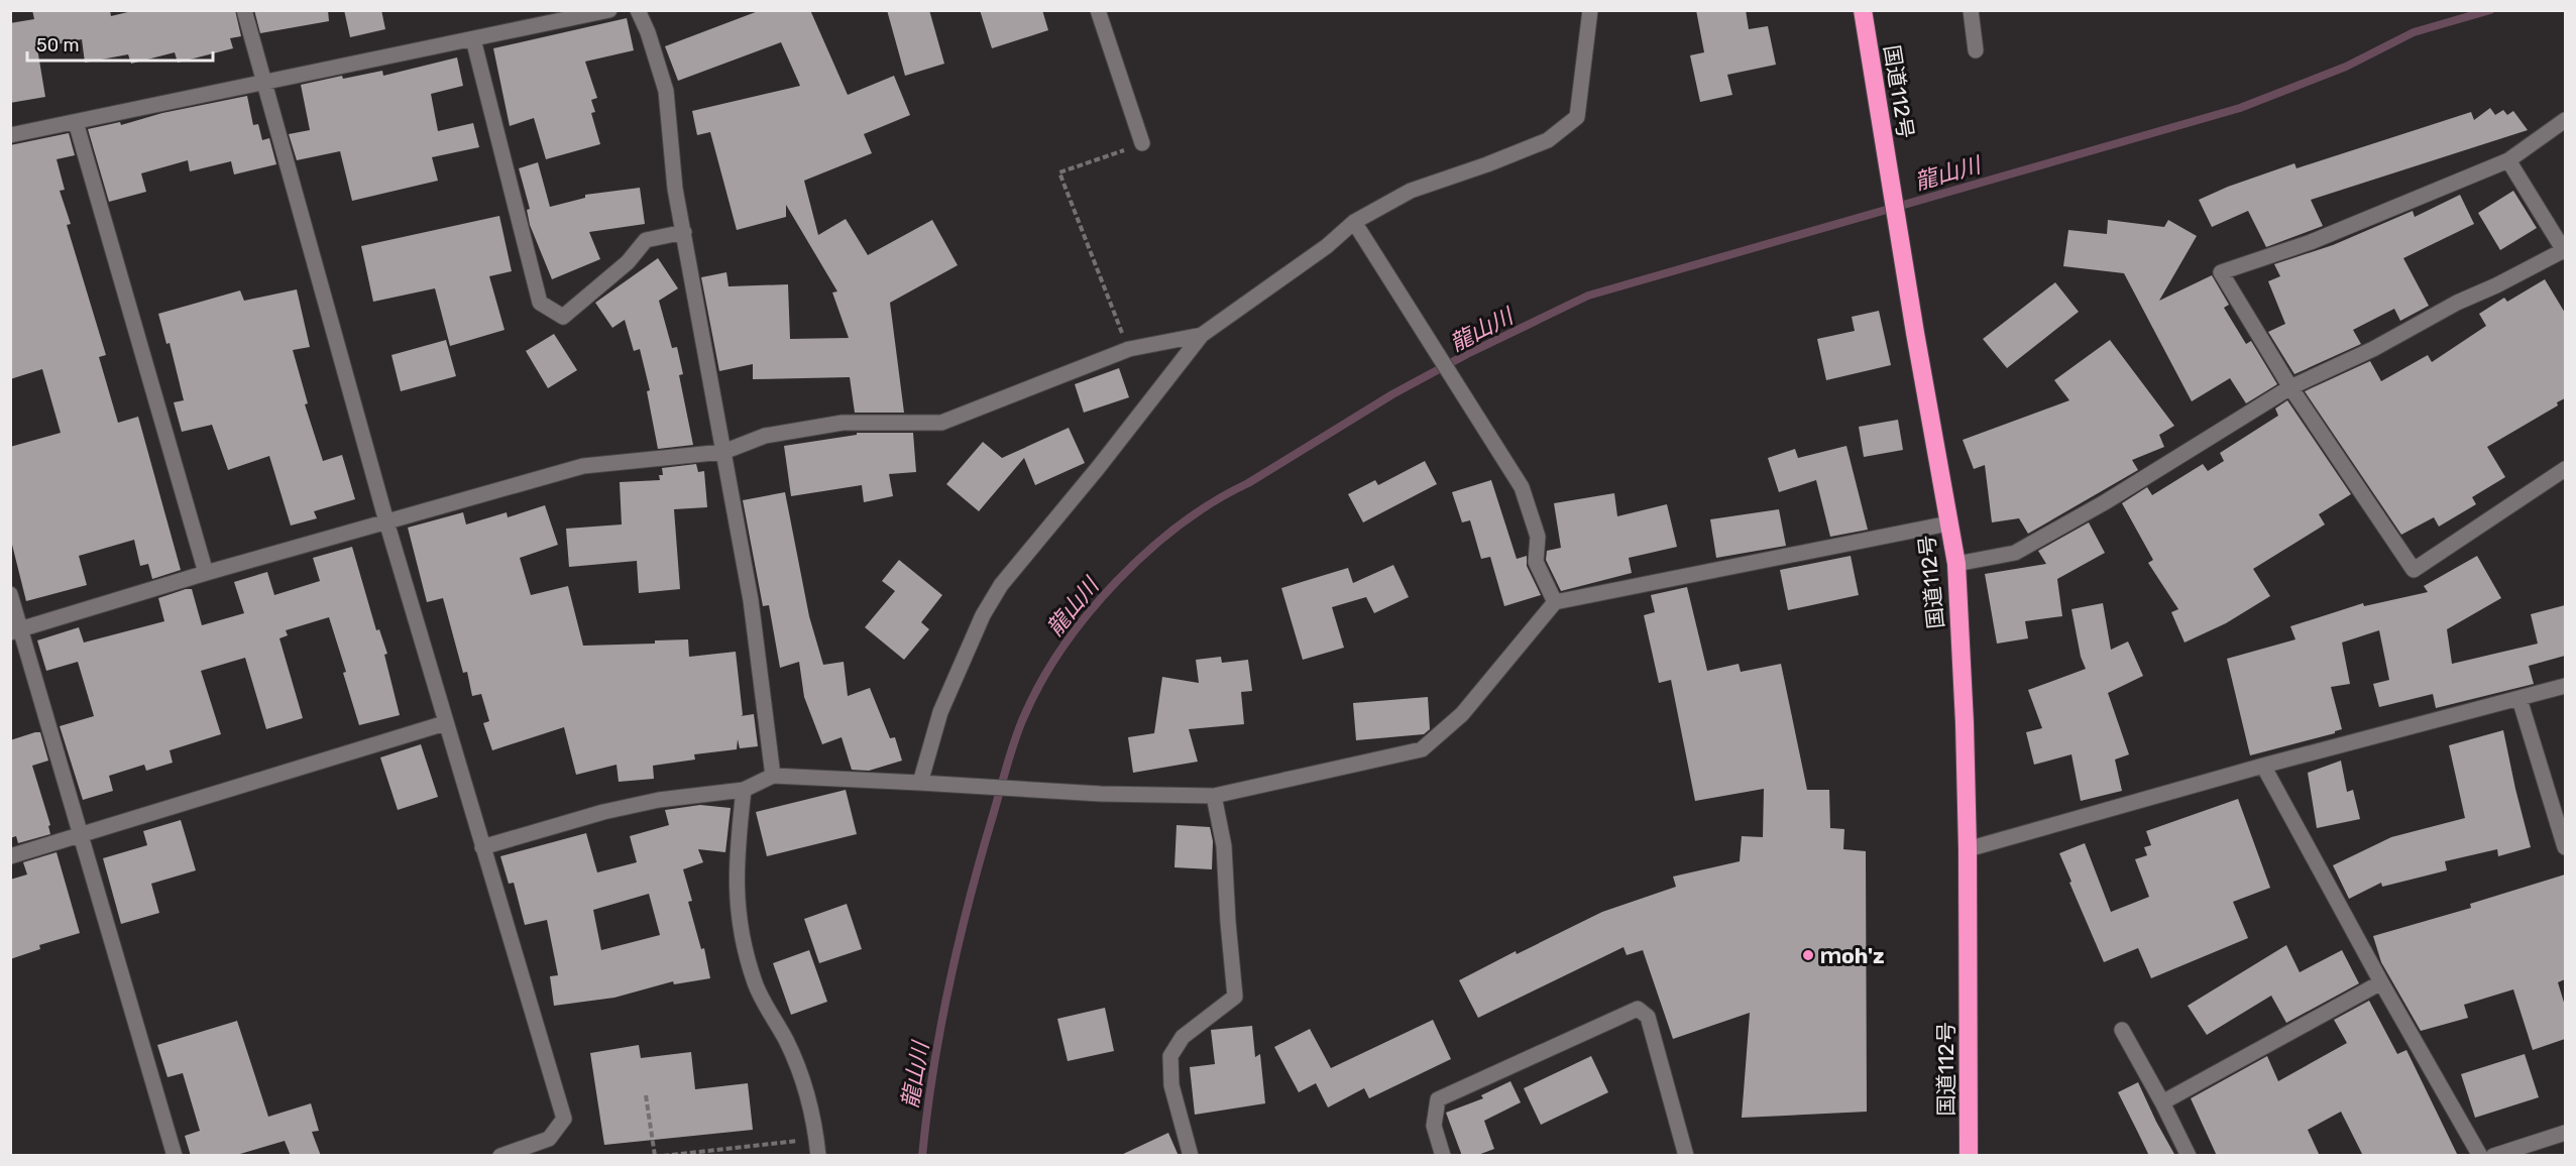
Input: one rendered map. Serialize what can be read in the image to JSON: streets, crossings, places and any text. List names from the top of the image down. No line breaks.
{"streets":{"highway":["国道112号"]},"water":["龍山川"],"places":["ｍoh'z"],"scale_bar":"50 m"}
